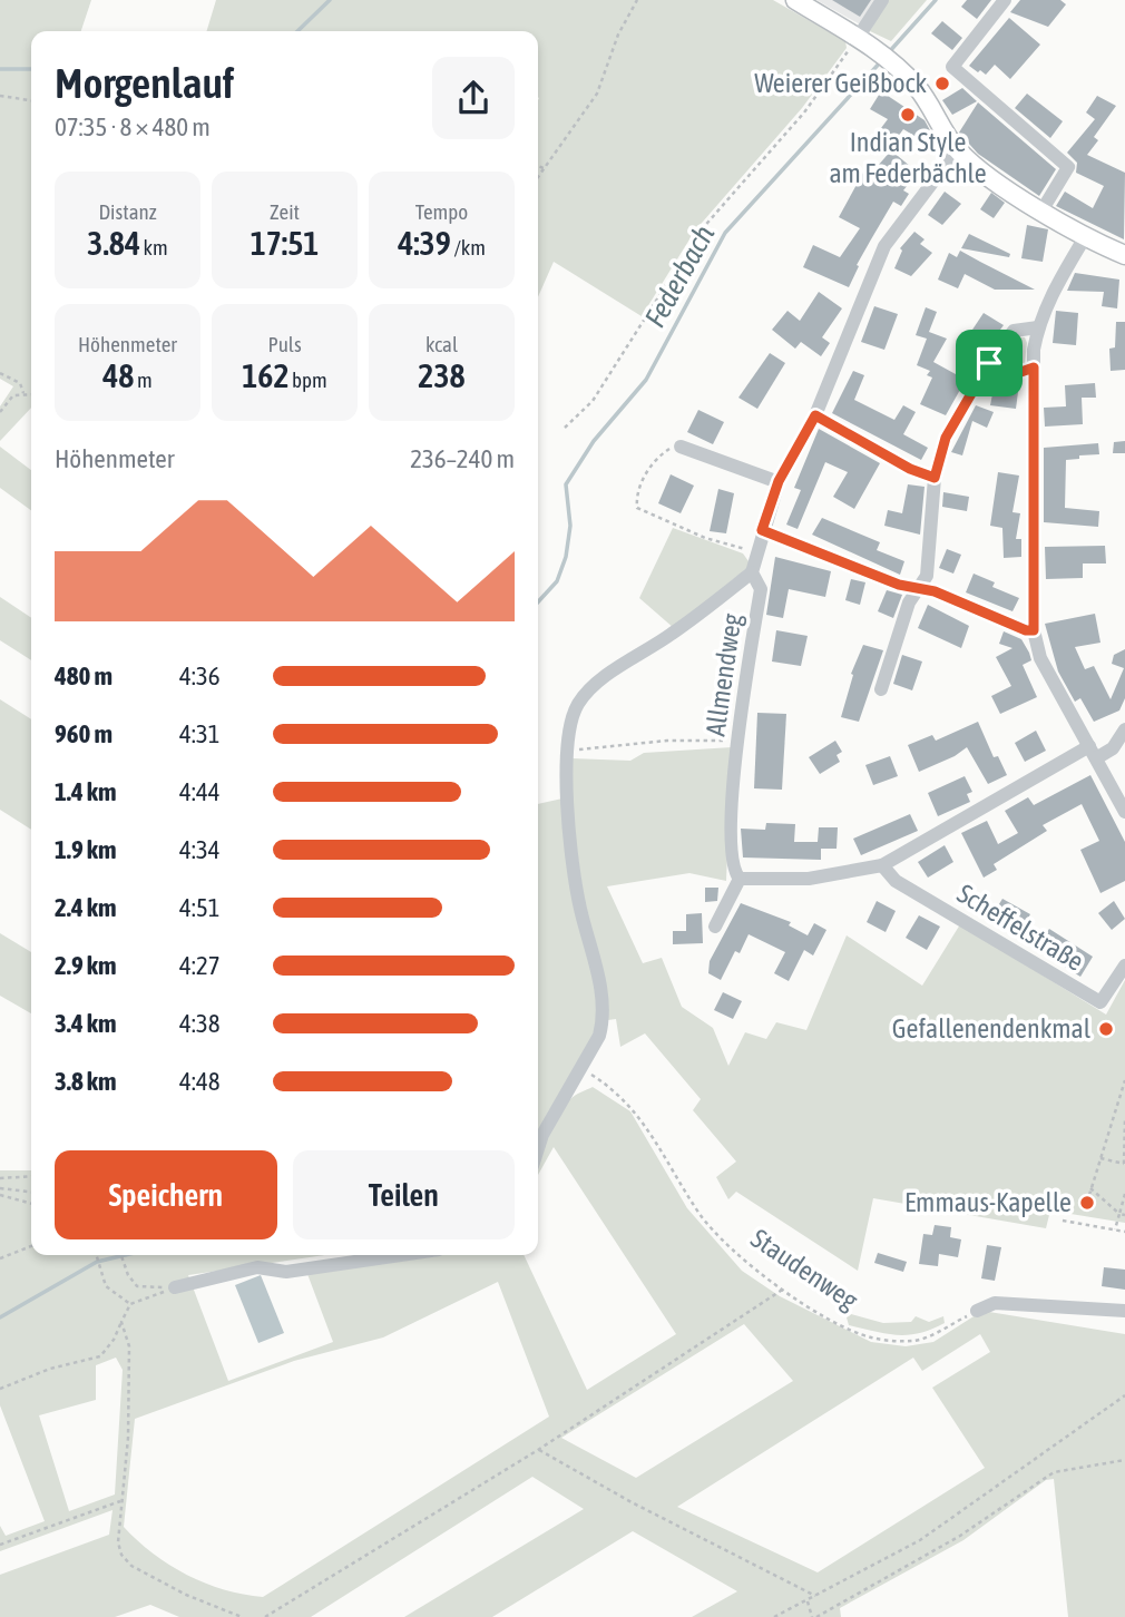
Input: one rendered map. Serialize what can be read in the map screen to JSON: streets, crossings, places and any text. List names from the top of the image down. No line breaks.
{"streets":{"street":["Allmendweg","Scheffelstraße"],"path":["Staudenweg"]},"water":["Federbach"],"places":["Weierer Geißbock","Indian Style am Federbächle","Gefallenendenkmal","Emmaus-Kapelle"],"page":{"heading":["Morgenlauf","07:35 · 8 × 480 m"],"stats":[["Distanz","3.84 km"],["Zeit","17:51"],["Tempo","4:39 /km"],["Höhenmeter","48 m"],["Puls","162 bpm"],["kcal","238"]],"chart":["Höhenmeter","236–240 m"],"list":[{"name":"480 m","note":"4:36"},{"name":"960 m","note":"4:31"},{"name":"1.4 km","note":"4:44"},{"name":"1.9 km","note":"4:34"},{"name":"2.4 km","note":"4:51"},{"name":"2.9 km","note":"4:27"},{"name":"3.4 km","note":"4:38"},{"name":"3.8 km","note":"4:48"}],"buttons":["Speichern","Teilen"]}}
